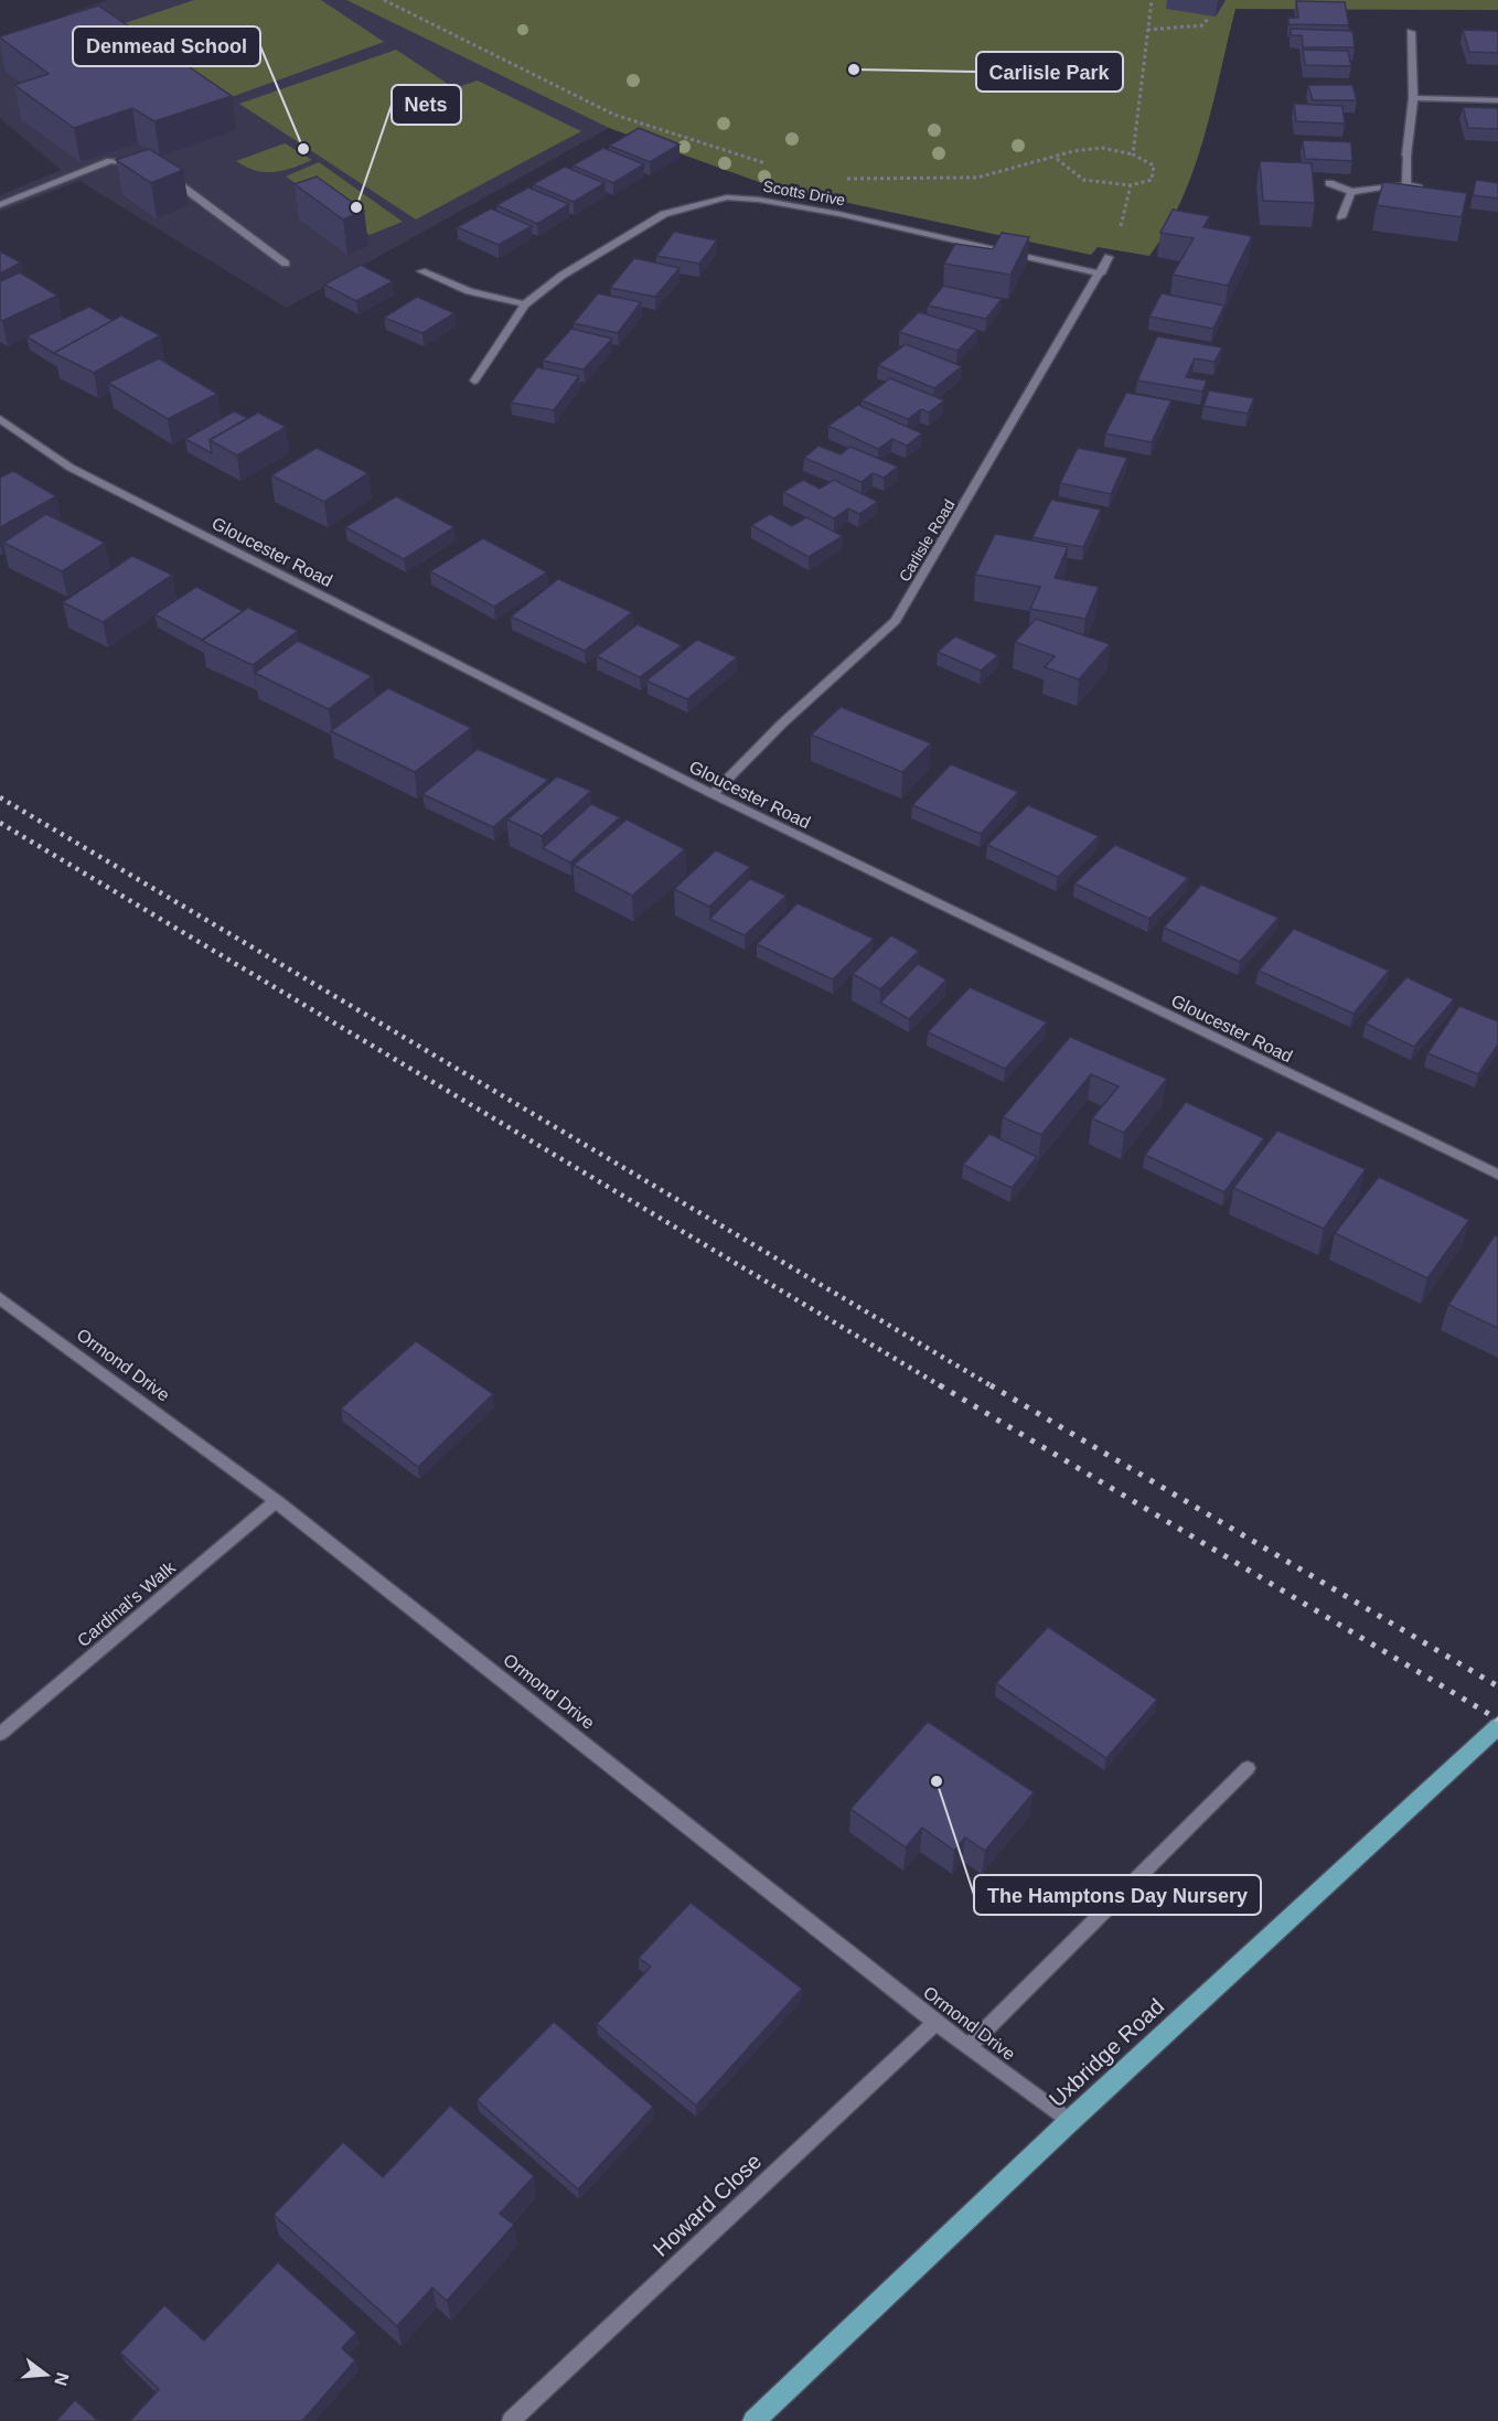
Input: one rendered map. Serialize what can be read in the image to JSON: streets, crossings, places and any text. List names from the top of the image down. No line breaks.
{"streets":{"main road":["Uxbridge Road"],"street":["Scotts Drive","Carlisle Road","Gloucester Road","Ormond Drive","Cardinal's Walk","Howard Close"]},"crossings":[["Scotts Drive","Carlisle Road"],["Carlisle Road","Gloucester Road"],["Ormond Drive","Cardinal's Walk"],["Ormond Drive","Uxbridge Road"],["Ormond Drive","Howard Close"]],"places":["Carlisle Park","Denmead School","Nets","The Hamptons Day Nursery"],"north":"right"}
